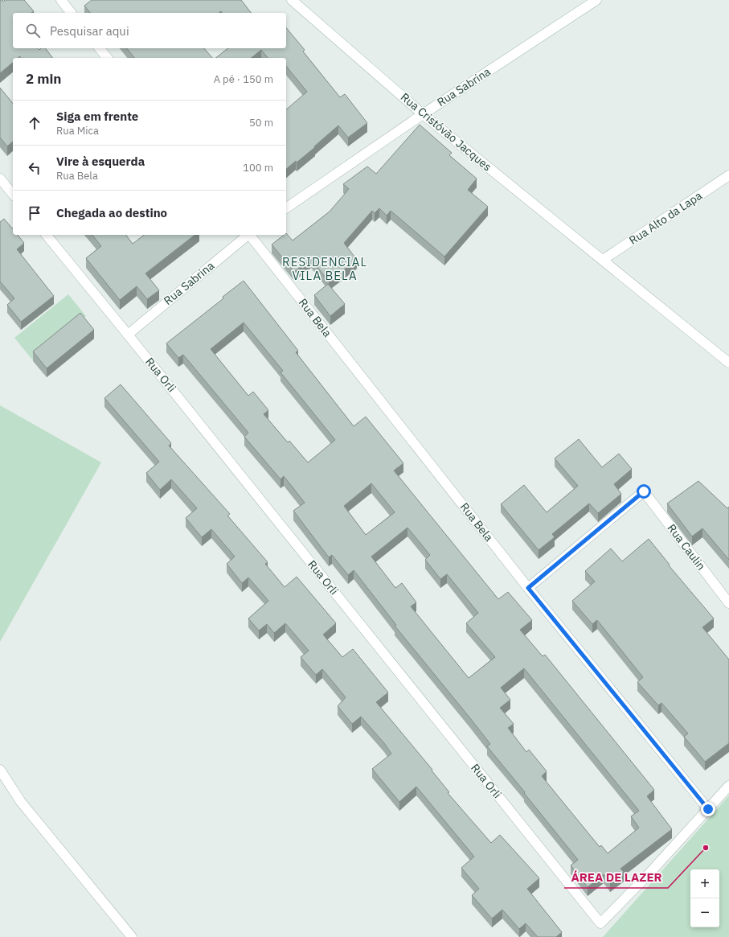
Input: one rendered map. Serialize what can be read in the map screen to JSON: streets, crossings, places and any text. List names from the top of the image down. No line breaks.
{"streets":{"street":["Rua Sabrina","Rua Cristóvão Jacques","Rua Alto da Lapa","Rua Bela","Rua Orli","Rua Caulin"]},"crossings":[["Rua Sabrina","Rua Cristóvão Jacques"],["Rua Sabrina","Rua Orli"],["Rua Cristóvão Jacques","Rua Alto da Lapa"],["Rua Bela","Rua Orli"],["Rua Bela","Rua Caulin"]],"districts":["RESIDENCIAL VILA BELA"],"places":["ÁREA DE LAZER"],"page":{"search":"Pesquisar aqui","heading":["2 min","A pé · 150 m"],"list":[["Siga em frente","Rua Mica","50 m"],["Vire à esquerda","Rua Bela","100 m"],"Chegada ao destino"],"map_buttons":["+","−"]}}
